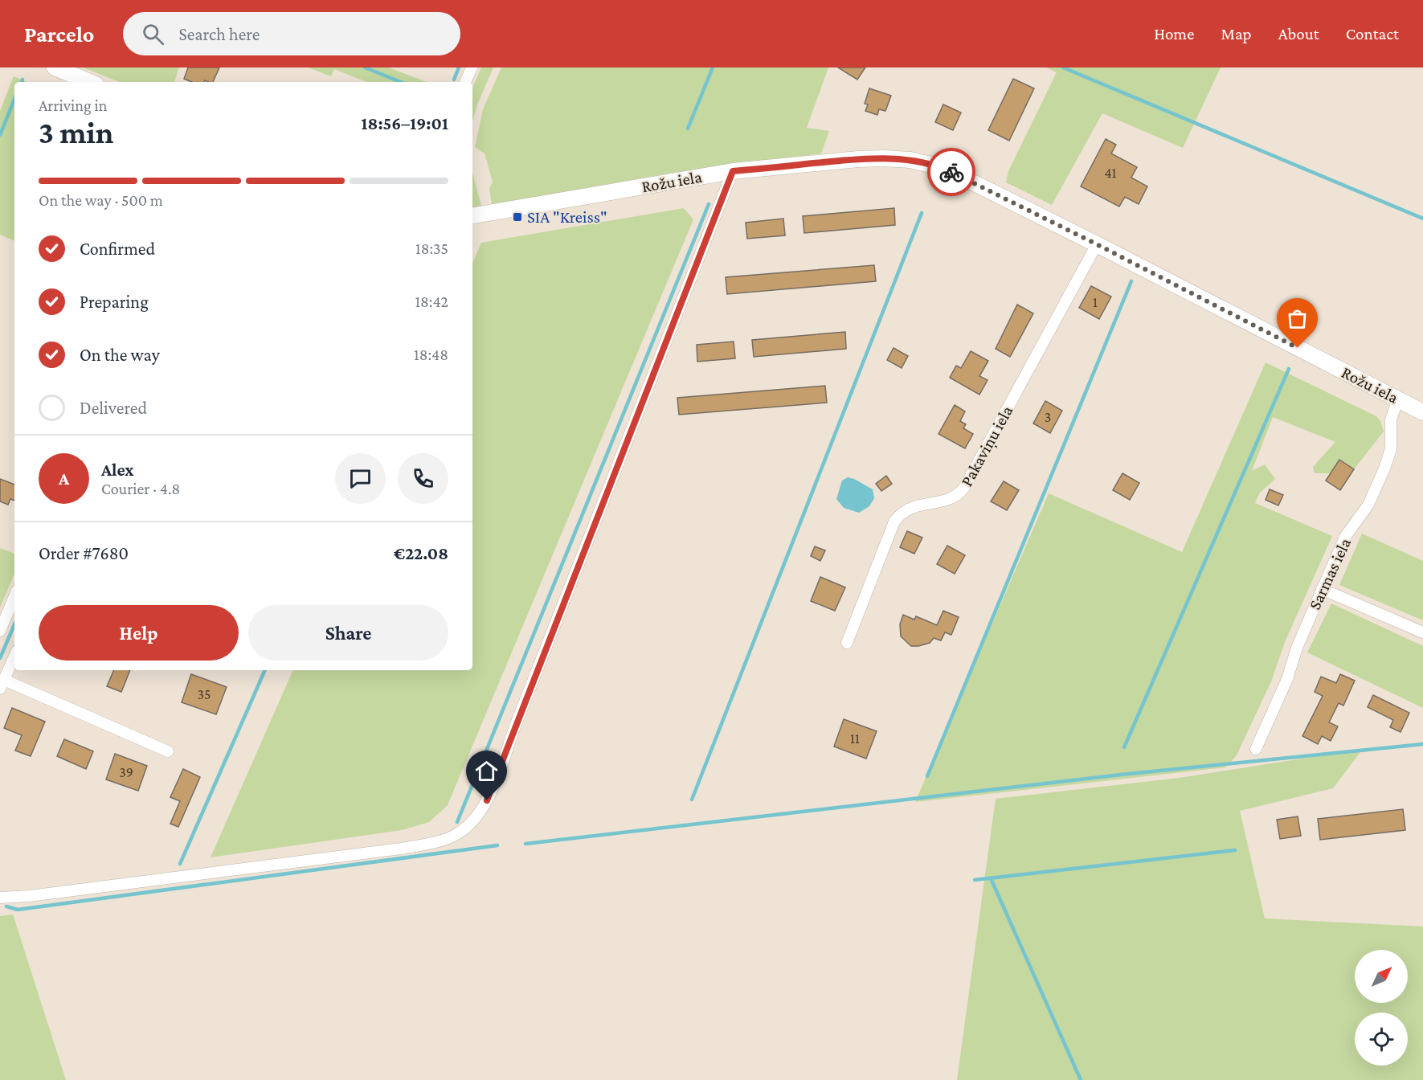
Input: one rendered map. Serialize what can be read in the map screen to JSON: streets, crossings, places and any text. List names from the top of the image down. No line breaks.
{"streets":{"street":["Rožu iela","Pakaviņu iela","Sarmas iela"]},"crossings":[["Rožu iela","Pakaviņu iela"],["Rožu iela","Sarmas iela"]],"places":{"transit":["SIA \"Kreiss\""]},"house_numbers":["41","1","3","35","11","39"],"north":"top right","page":{"header":"Parcelo","search":"Search here","nav":["Home","Map","About","Contact"],"heading":["3 min","Arriving in","18:56–19:01"],"panel":["Alex","Courier · 4.8","Order #7680","€22.08"],"bar":"On the way · 500 m","list":[["Confirmed","18:35"],["Preparing","18:42"],["On the way","18:48"],"Delivered"],"round":"A","buttons":["Help","Share"]}}
